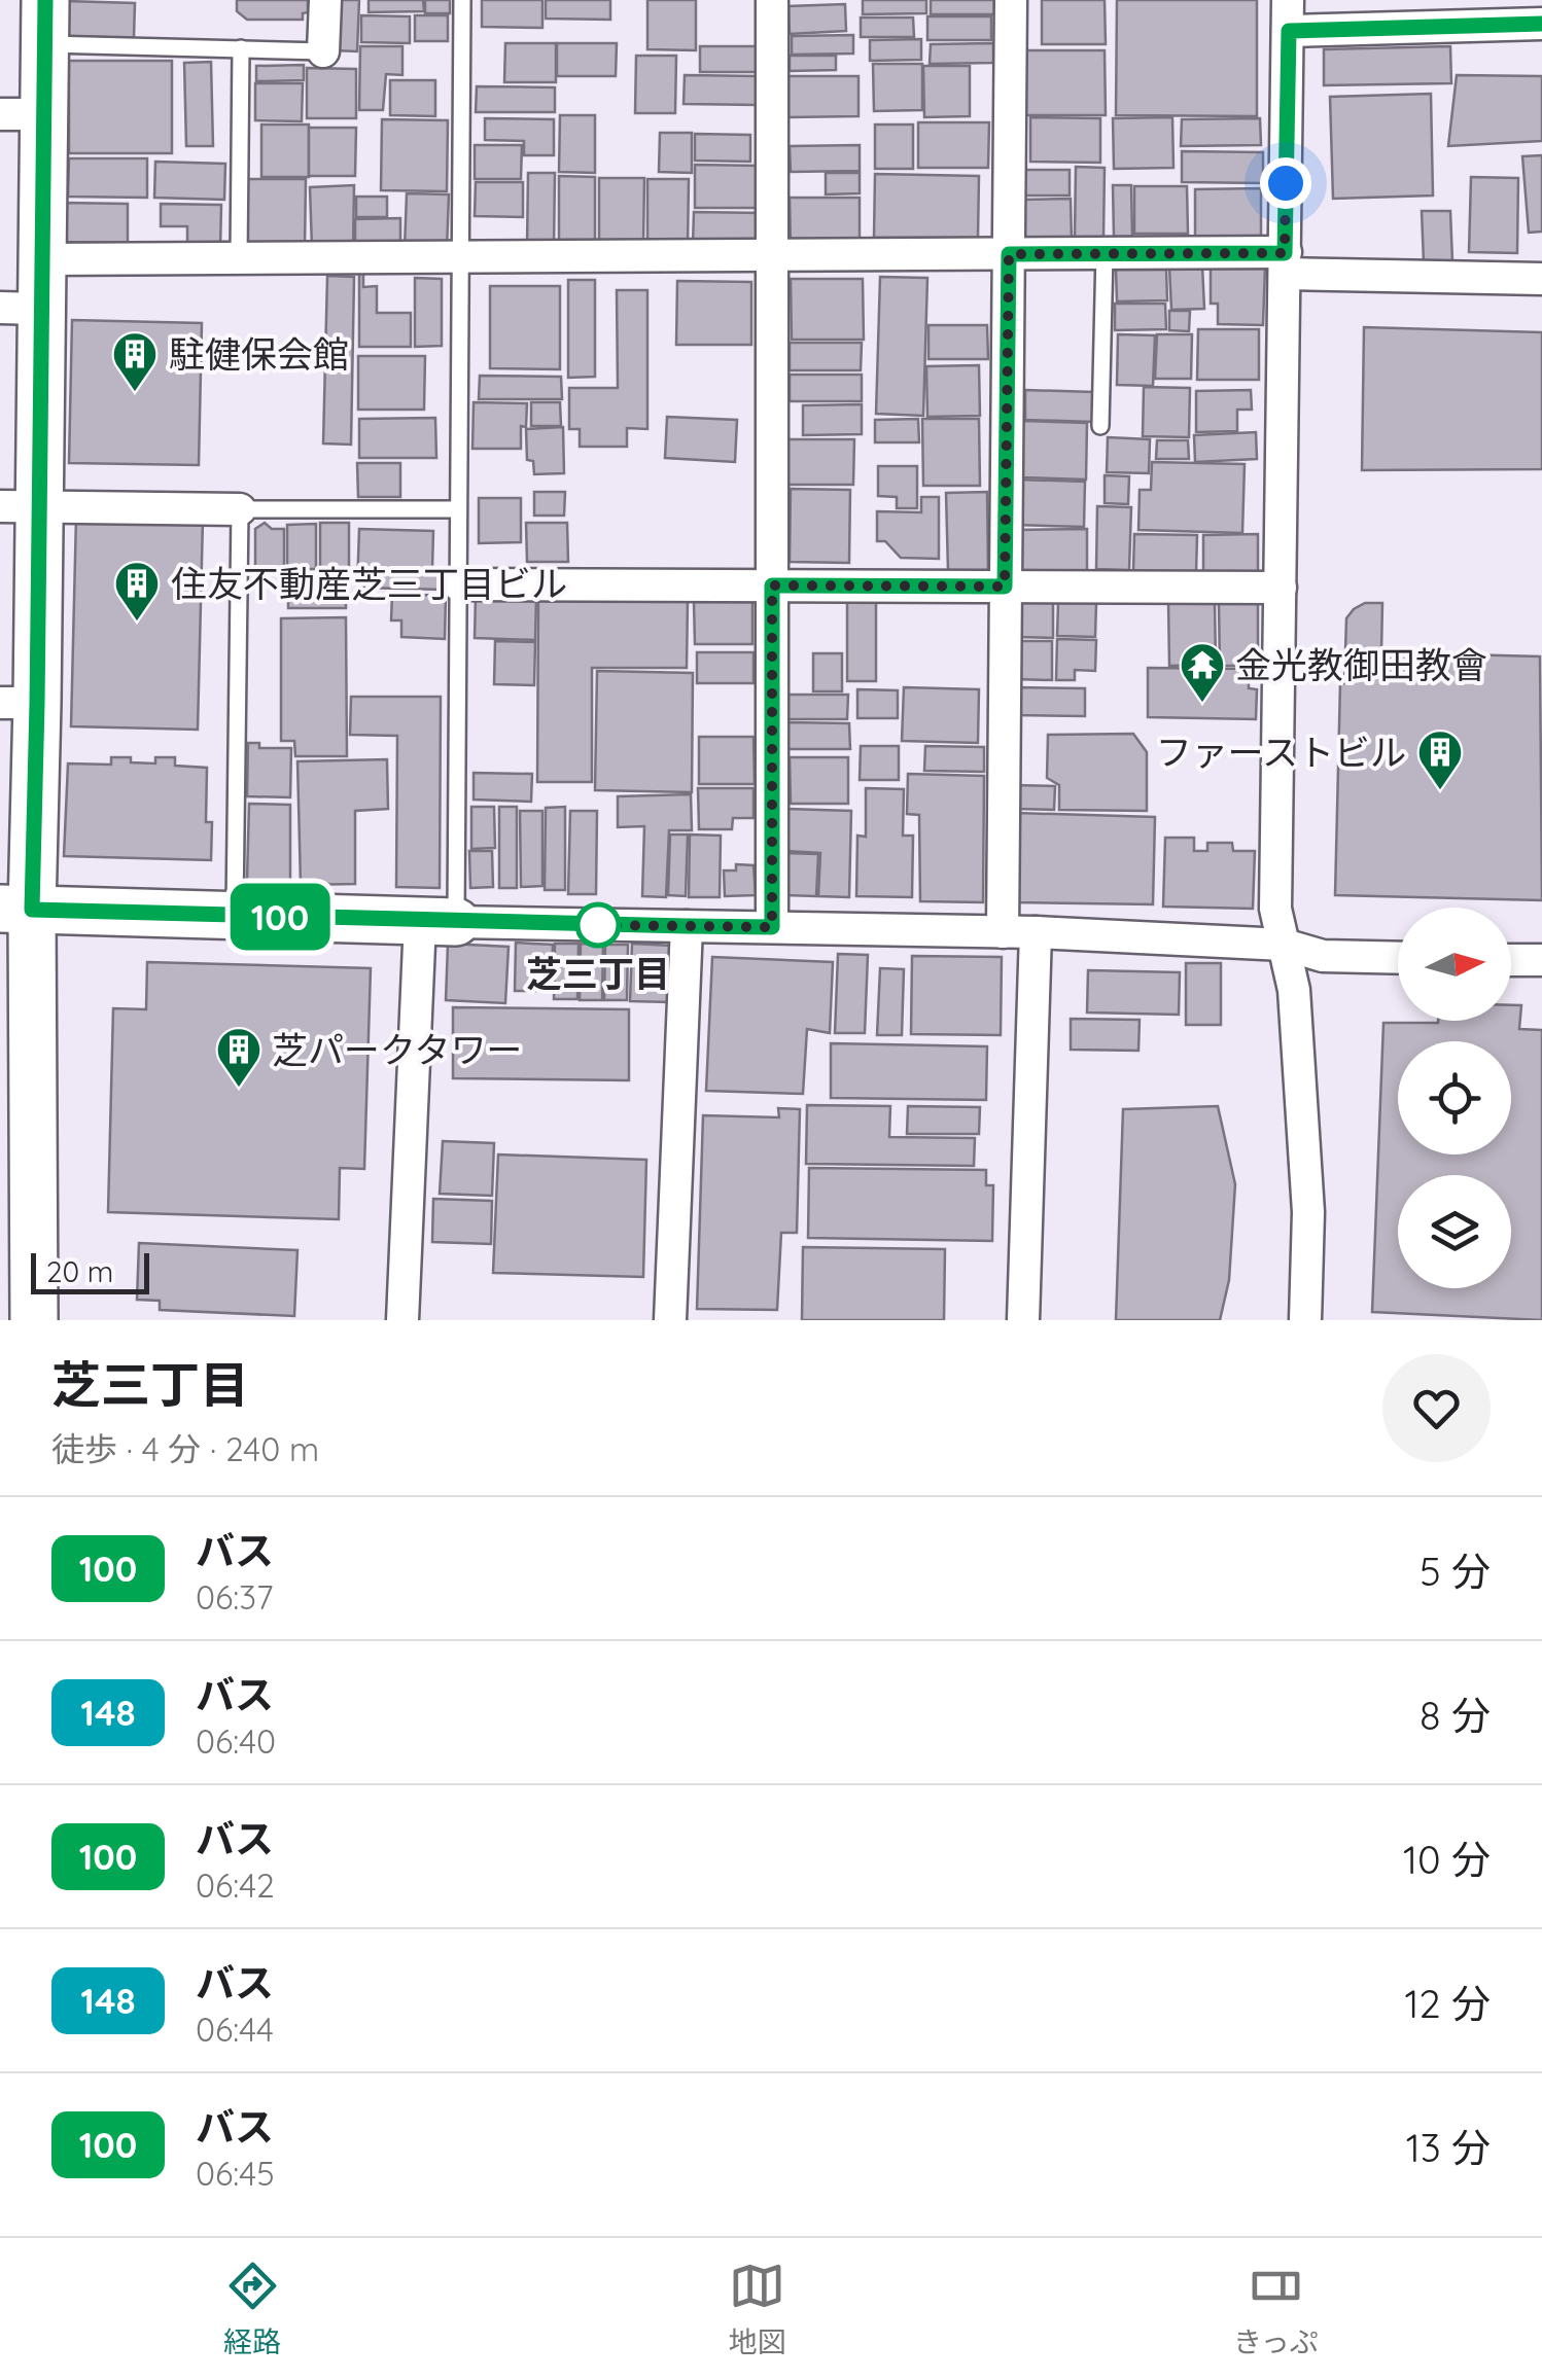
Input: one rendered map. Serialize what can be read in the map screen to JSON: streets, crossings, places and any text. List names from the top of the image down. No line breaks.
{"places":{"building":["駐健保会館","住友不動産芝三丁目ビル","ファーストビル","芝パークタワー"],"temple":["金光教御田教會"],"other":["芝三丁目"]},"lines":["bus line 100"],"scale_bar":"20 m","north":"right","page":{"on_map":"100","scale":"20 m","heading":["芝三丁目","徒歩 · 4 分 · 240 m"],"list":[{"mark":"100","name":"バス","note":"06:37","value":"5 分"},{"mark":"148","name":"バス","note":"06:40","value":"8 分"},{"mark":"100","name":"バス","note":"06:42","value":"10 分"},{"mark":"148","name":"バス","note":"06:44","value":"12 分"},{"mark":"100","name":"バス","note":"06:45","value":"13 分"}],"tabs":["経路","地図","きっぷ"]}}
